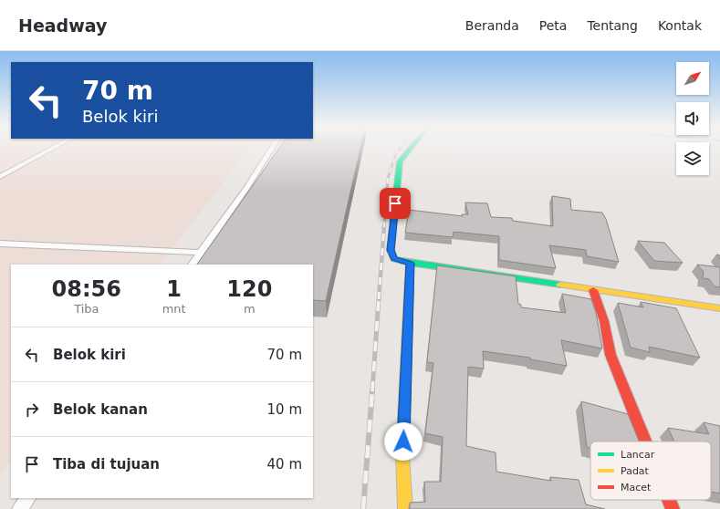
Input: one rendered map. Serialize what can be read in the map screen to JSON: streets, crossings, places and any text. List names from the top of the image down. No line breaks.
{"legend":["Lancar","Padat","Macet"],"north":"top right","page":{"header":"Headway","nav":["Beranda","Peta","Tentang","Kontak"],"turn":["70 m","Belok kiri"],"eta":["08:56","Tiba","1","mnt","120","m"],"list":[{"name":"Belok kiri","value":"70 m"},{"name":"Belok kanan","value":"10 m"},{"name":"Tiba di tujuan","value":"40 m"}]}}
